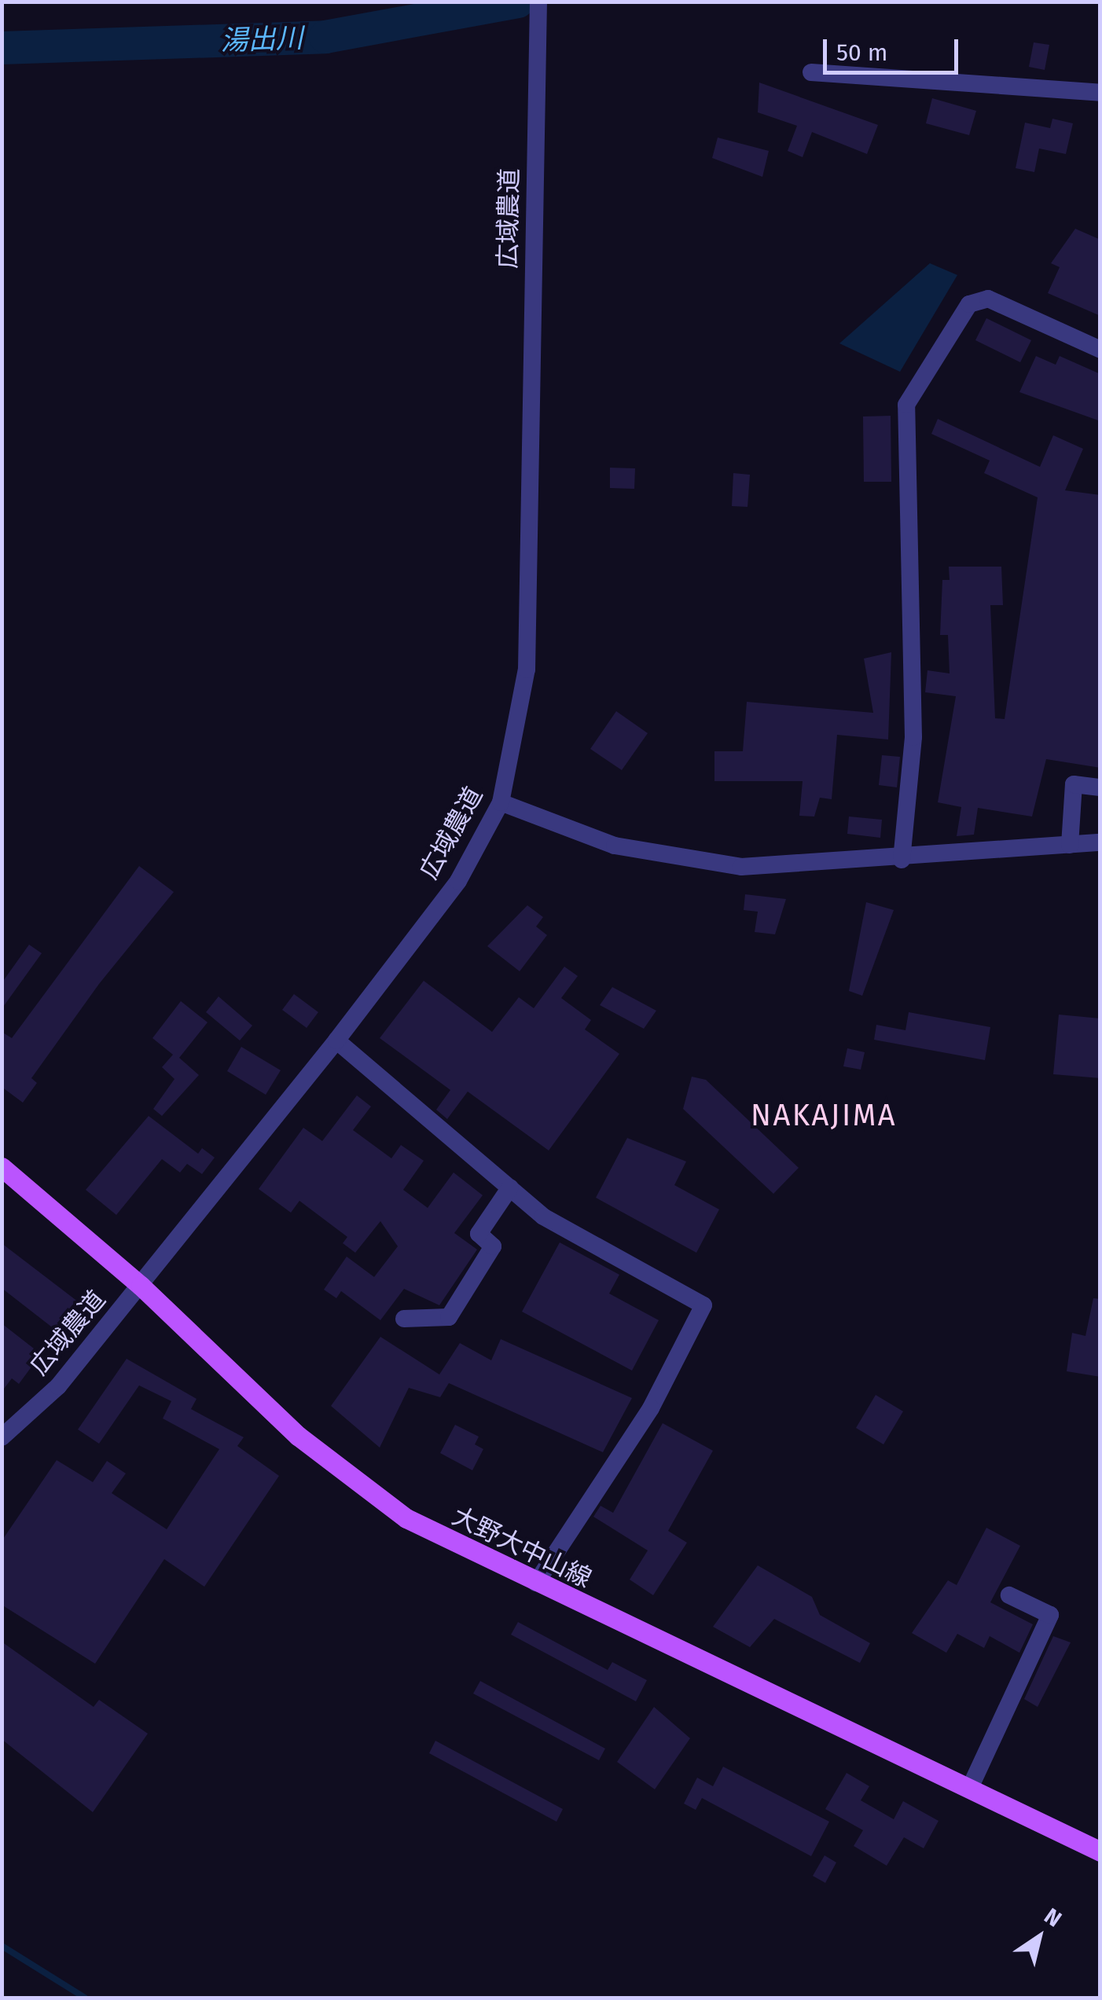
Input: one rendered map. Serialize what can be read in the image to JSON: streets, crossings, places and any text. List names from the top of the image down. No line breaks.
{"streets":{"main road":["大野大中山線"],"street":["広域農道"]},"crossings":[["広域農道","大野大中山線"]],"districts":["NAKAJIMA"],"water":["湯出川"],"scale_bar":"50 m","north":"top right"}
